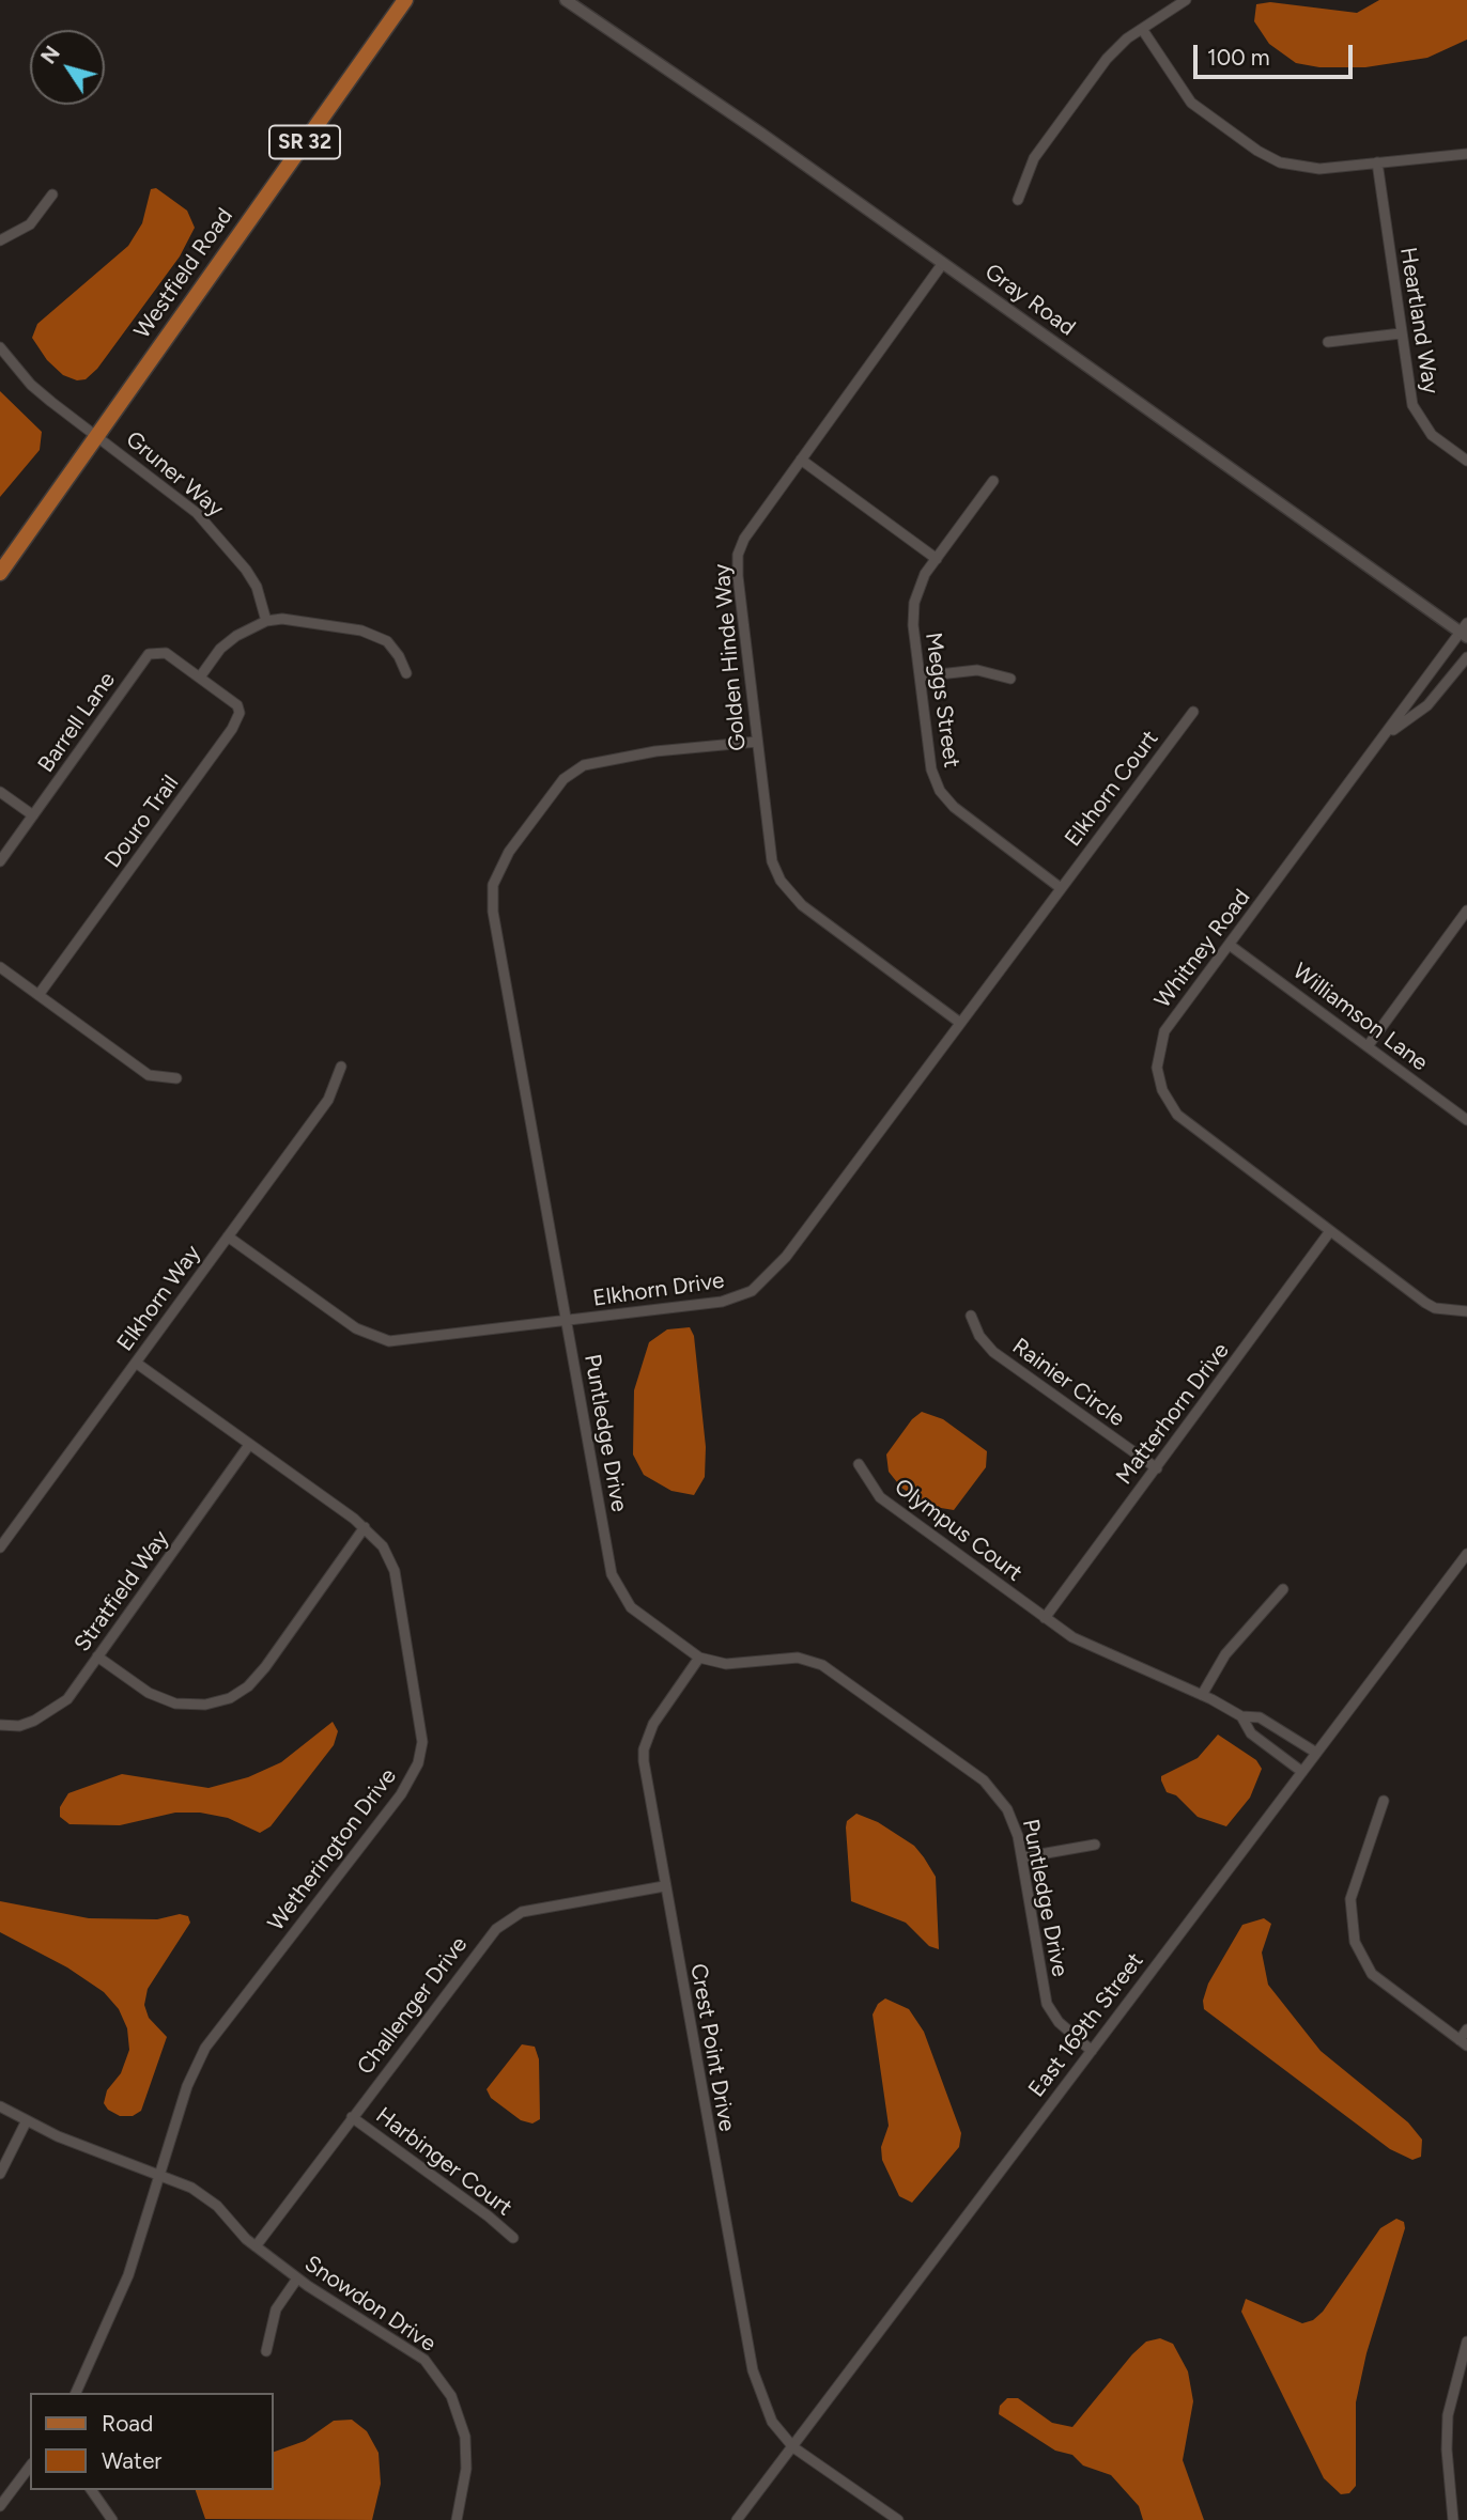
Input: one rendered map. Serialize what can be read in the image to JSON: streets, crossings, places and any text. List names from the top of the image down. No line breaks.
{"streets":{"main road":["SR 32","Westfield Road"],"street":["Gray Road","Heartland Way","Gruner Way","Golden Hinde Way","Meggs Street","Barrell Lane","Elkhorn Court","Douro Trail","Whitney Road","Williamson Lane","Elkhorn Drive","Elkhorn Way","Rainier Circle","Matterhorn Drive","Puntledge Drive","Olympus Court","Stratfield Way","Wetherington Drive","Challenger Drive","East 169th Street","Crest Point Drive","Harbinger Court","Snowdon Drive"]},"crossings":[["Westfield Road","Gruner Way"],["Gray Road","Golden Hinde Way"],["Gray Road","Whitney Road"],["Golden Hinde Way","Elkhorn Drive"],["Golden Hinde Way","Puntledge Drive"],["Meggs Street","Elkhorn Court"],["Meggs Street","Elkhorn Drive"],["Barrell Lane","Douro Trail"],["Elkhorn Court","Elkhorn Drive"],["Whitney Road","Williamson Lane"],["Whitney Road","Matterhorn Drive"],["Elkhorn Drive","Elkhorn Way"],["Elkhorn Drive","Puntledge Drive"],["Elkhorn Way","Wetherington Drive"],["Rainier Circle","Matterhorn Drive"],["Matterhorn Drive","Olympus Court"],["Puntledge Drive","East 169th Street"],["Puntledge Drive","Crest Point Drive"],["Stratfield Way","Wetherington Drive"],["Wetherington Drive","Snowdon Drive"],["Challenger Drive","Crest Point Drive"],["Challenger Drive","Harbinger Court"],["Challenger Drive","Snowdon Drive"],["East 169th Street","Crest Point Drive"]],"legend":["Road","Water"],"scale_bar":"100 m","north":"top left"}
